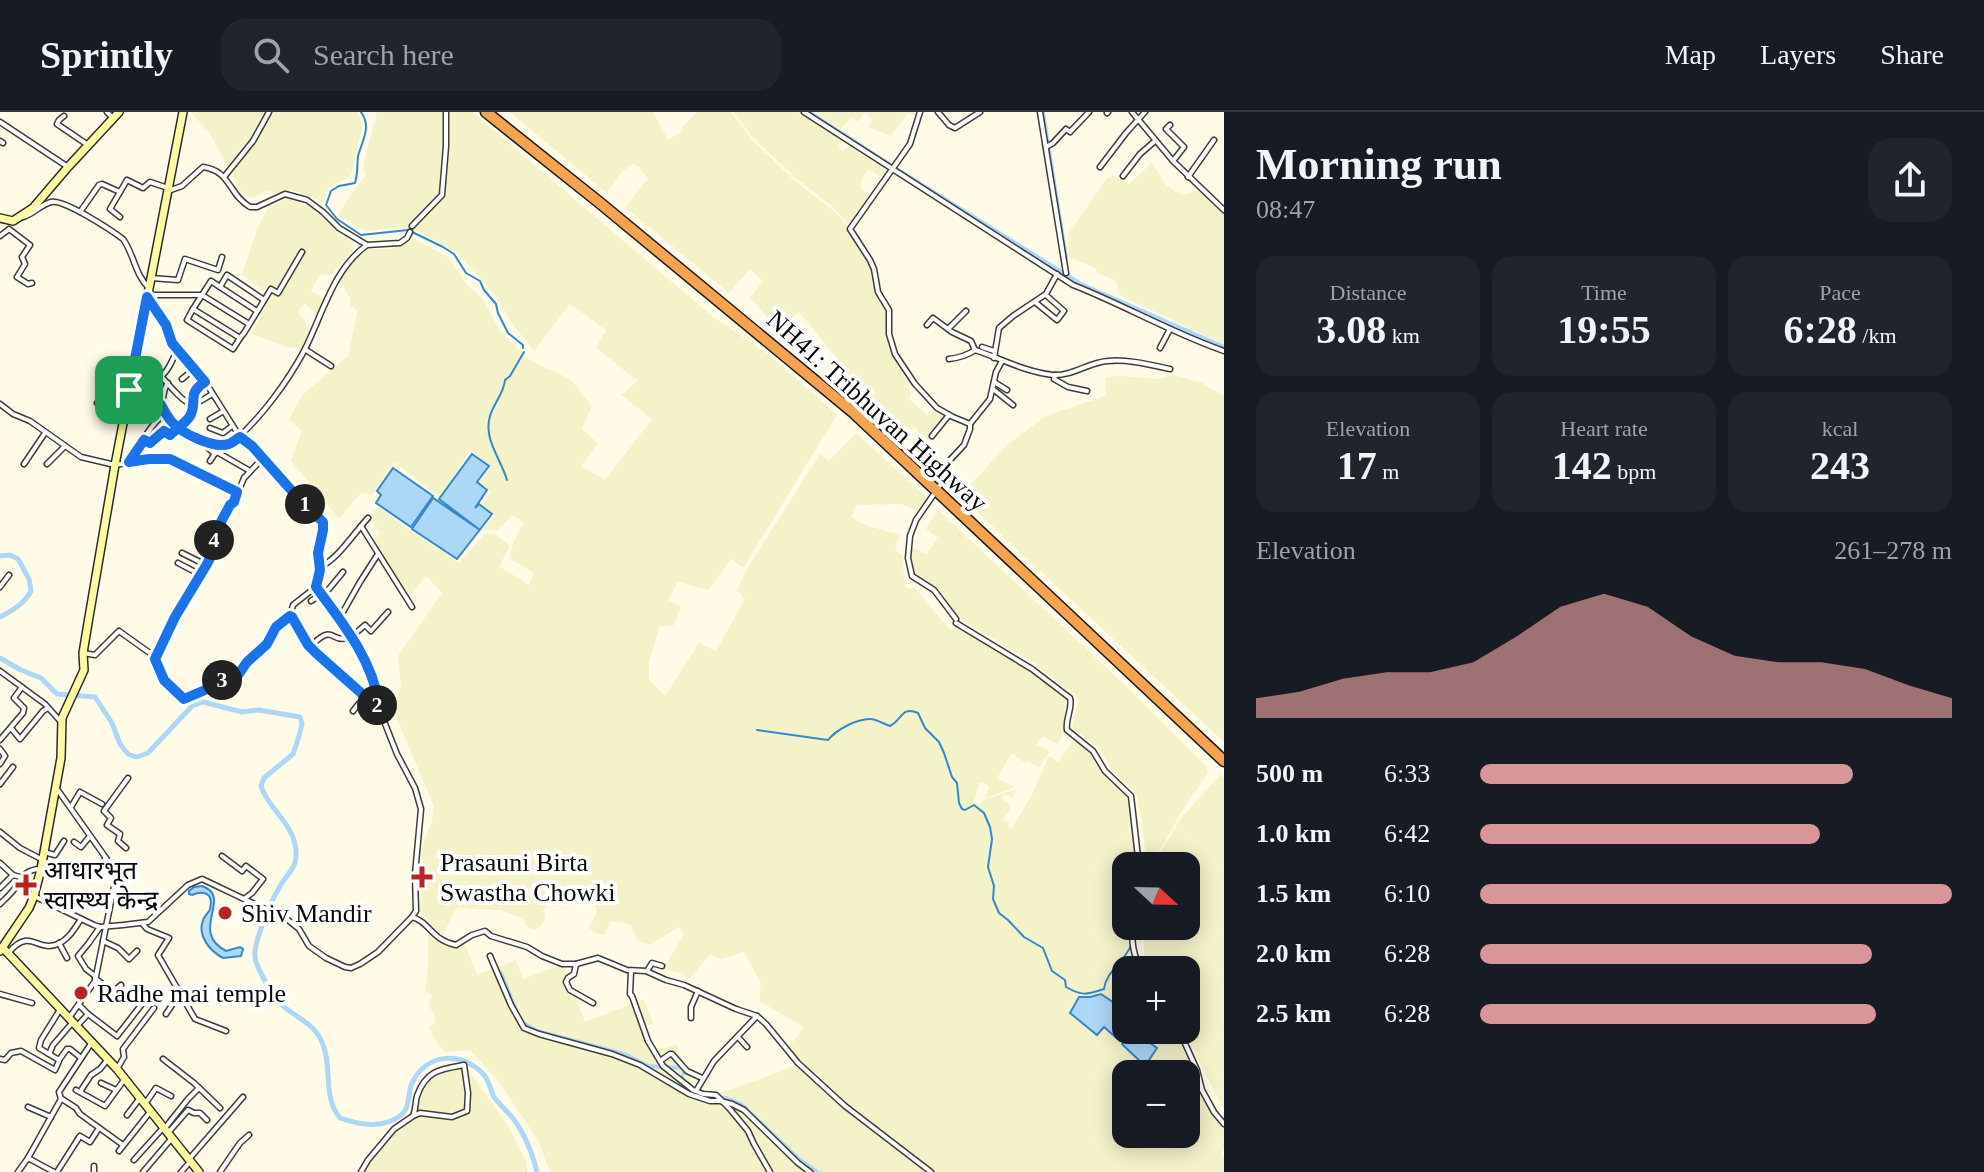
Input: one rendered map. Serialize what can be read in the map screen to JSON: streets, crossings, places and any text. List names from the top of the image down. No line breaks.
{"streets":{"highway":["NH41: Tribhuvan Highway"]},"places":{"health":["Prasauni Birta Swastha Chowki","आधारभूत स्वास्थ्य केन्द्र"],"other":["Shiv Mandir","Radhe mai temple"]},"north":"right","page":{"header":"Sprintly","search":"Search here","nav":["Map","Layers","Share"],"heading":["Morning run","08:47"],"stats":[["Distance","3.08 km"],["Time","19:55"],["Pace","6:28 /km"],["Elevation","17 m"],["Heart rate","142 bpm"],["kcal","243"]],"pins":["1","4","3","2"],"chart":["Elevation","261–278 m"],"list":[{"name":"500 m","note":"6:33"},{"name":"1.0 km","note":"6:42"},{"name":"1.5 km","note":"6:10"},{"name":"2.0 km","note":"6:28"},{"name":"2.5 km","note":"6:28"}],"map_buttons":["+","−"]}}
